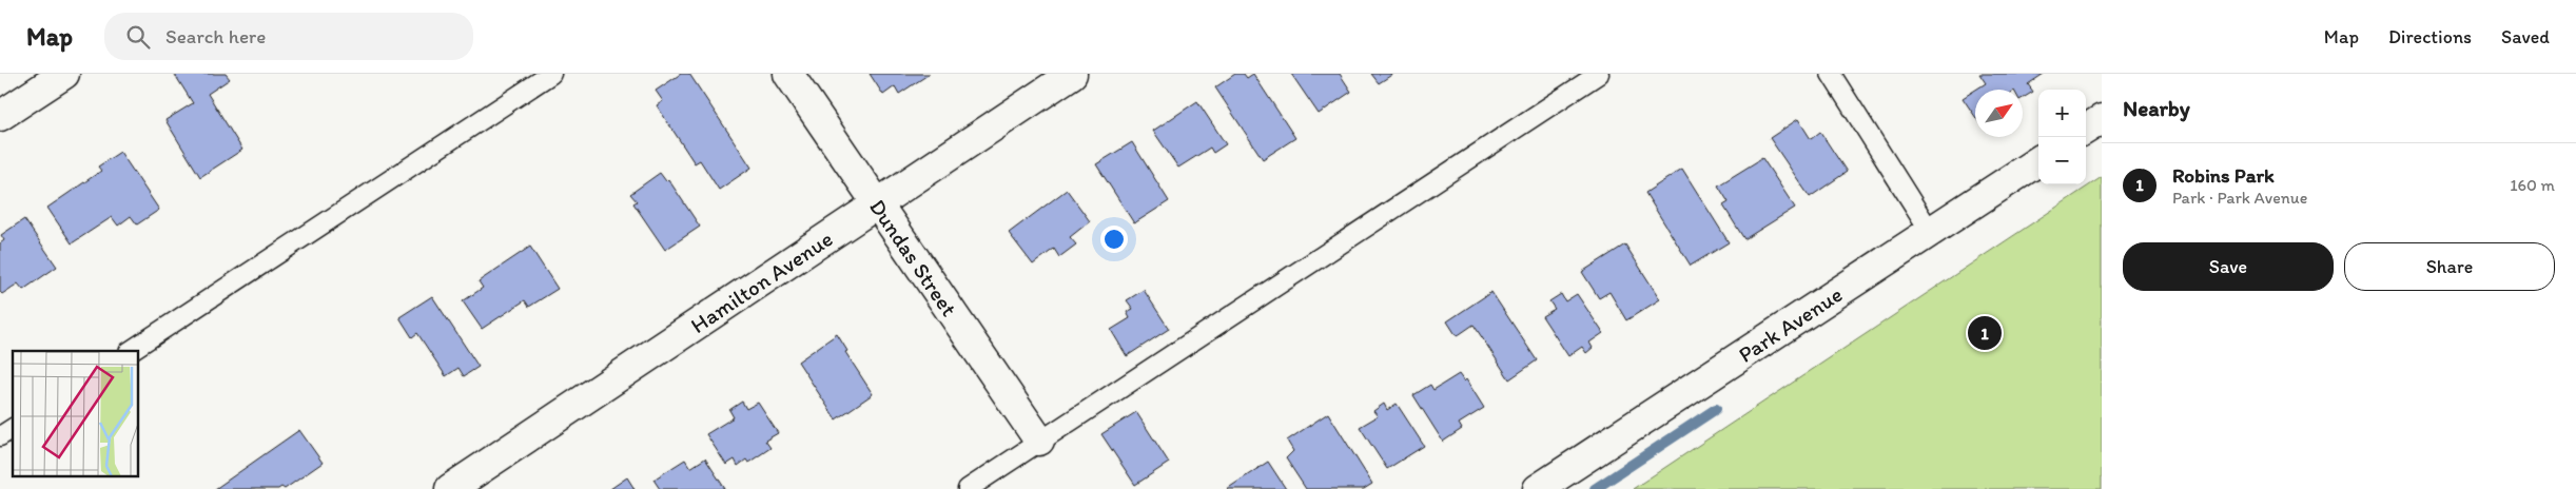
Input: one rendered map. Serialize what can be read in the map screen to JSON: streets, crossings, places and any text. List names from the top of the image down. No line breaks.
{"streets":{"street":["Dundas Street","Hamilton Avenue","Park Avenue"]},"crossings":[["Dundas Street","Hamilton Avenue"]],"north":"top right","page":{"header":"Map","search":"Search here","nav":["Map","Directions","Saved"],"heading":"Nearby","map_buttons":["+","−"],"list":[{"mark":"1","name":"Robins Park","note":"Park · Park Avenue","value":"160 m"}],"buttons":["Save","Share"],"pins":"1"}}
